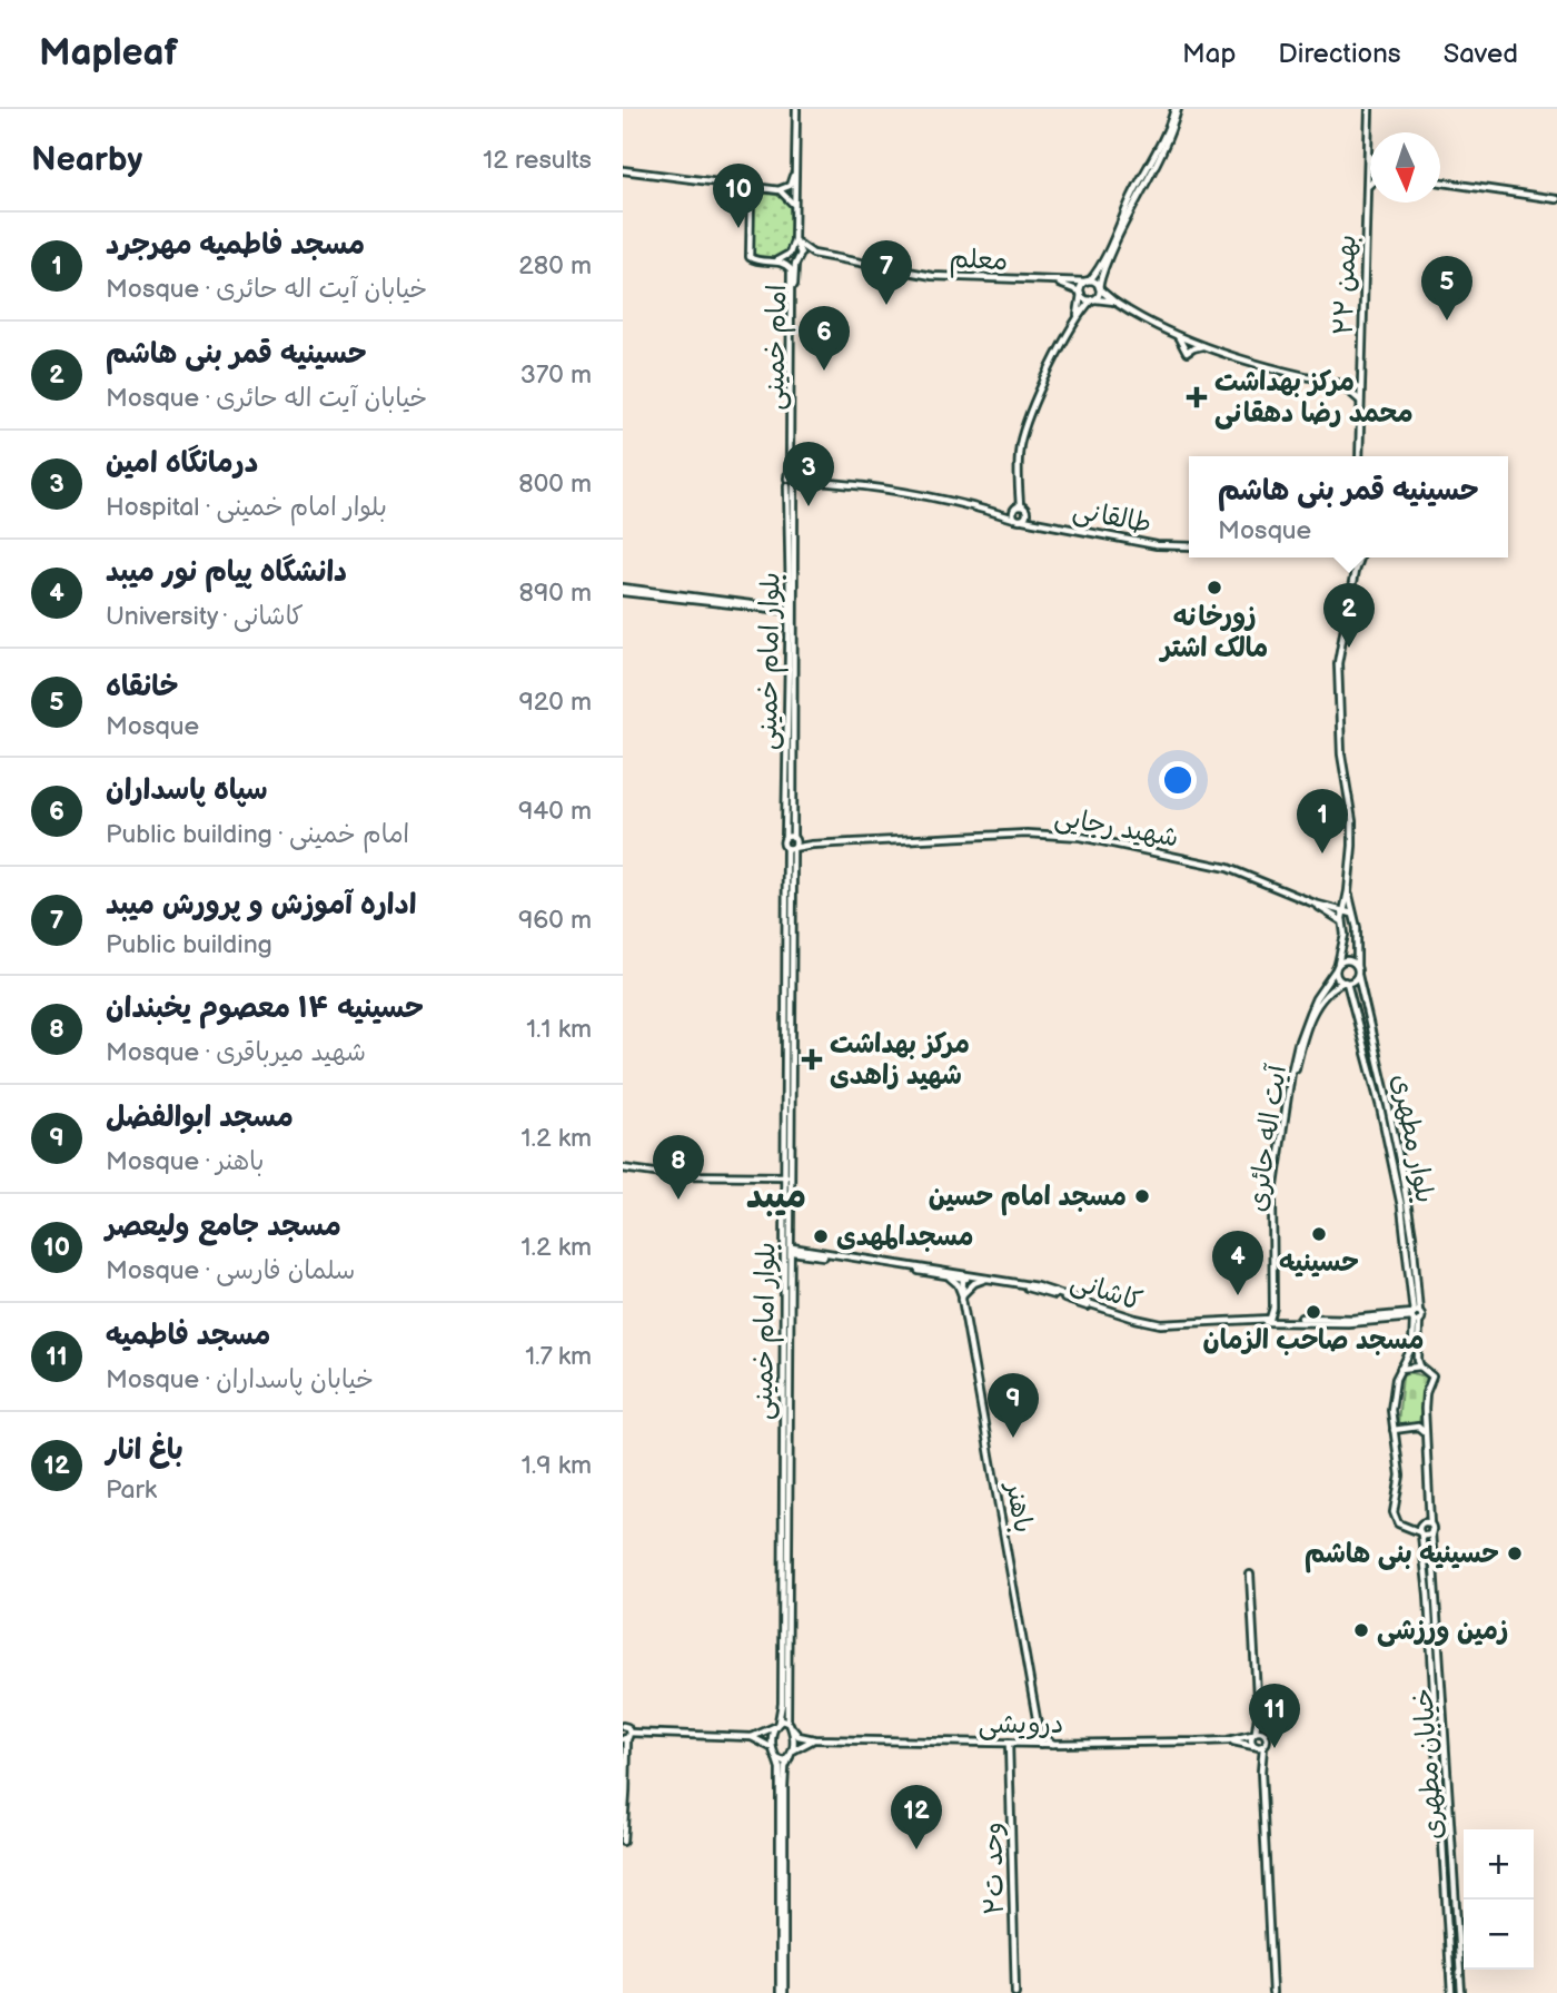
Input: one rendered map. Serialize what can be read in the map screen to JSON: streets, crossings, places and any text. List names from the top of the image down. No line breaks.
{"streets":{"main road":["معلم","۲۲ بهمن","امام خمینی","طالقانی","بلوار امام خمینی","شهید رجایی","آیت اله حائری","بلوار مطهری","کاشانی","باهنر","درویشی","خیابان مطهری","وحد ت۲"]},"crossings":[["امام خمینی","طالقانی"],["امام خمینی","بلوار امام خمینی"],["طالقانی","بلوار امام خمینی"],["بلوار امام خمینی","شهید رجایی"],["بلوار امام خمینی","کاشانی"],["آیت اله حائری","بلوار مطهری"],["آیت اله حائری","کاشانی"],["بلوار مطهری","کاشانی"],["بلوار مطهری","خیابان مطهری"],["کاشانی","باهنر"],["باهنر","درویشی"],["درویشی","وحد ت۲"]],"districts":["میبد"],"places":{"health":["مرکز بهداشت محمد رضا دهقانی","مرکز بهداشت شهید زاهدی"],"other":["زورخانه مالک اشتر","مسجد امام حسین","حسینیه","مسجدالمهدی","مسجد صاحب الزمان","حسینیه بنی هاشم","زمین ورزشی"]},"north":"bottom","page":{"header":"Mapleaf","nav":["Map","Directions","Saved"],"heading":["Nearby","12 results"],"pins":["10","7","5","6","3","2","1","8","4","9","11","12"],"list":[{"mark":"1","name":"مسجد فاطمیه مهرجرد","note":"Mosque · خیابان آیت اله حائری","value":"280 m"},{"mark":"2","name":"حسینیه قمر بنی هاشم","note":"Mosque · خیابان آیت اله حائری","value":"370 m"},{"mark":"3","name":"درمانگاه امین","note":"Hospital · بلوار امام خمینی","value":"800 m"},{"mark":"4","name":"دانشگاه پیام نور میبد","note":"University · کاشانی","value":"890 m"},{"mark":"5","name":"خانقاه","note":"Mosque","value":"920 m"},{"mark":"6","name":"سپاه پاسداران","note":"Public building · امام خمینی","value":"940 m"},{"mark":"7","name":"اداره آموزش و پرورش میبد","note":"Public building","value":"960 m"},{"mark":"8","name":"حسینیه ۱۴ معصوم یخبندان","note":"Mosque · شهید میرباقری","value":"1.1 km"},{"mark":"9","name":"مسجد ابوالفضل","note":"Mosque · باهنر","value":"1.2 km"},{"mark":"10","name":"مسجد جامع ولیعصر","note":"Mosque · سلمان فارسی","value":"1.2 km"},{"mark":"11","name":"مسجد فاطمیه","note":"Mosque · خیابان پاسداران","value":"1.7 km"},{"mark":"12","name":"باغ انار","note":"Park","value":"1.9 km"}],"popup":["حسینیه قمر بنی هاشم","Mosque"],"map_buttons":["+","−"]}}
